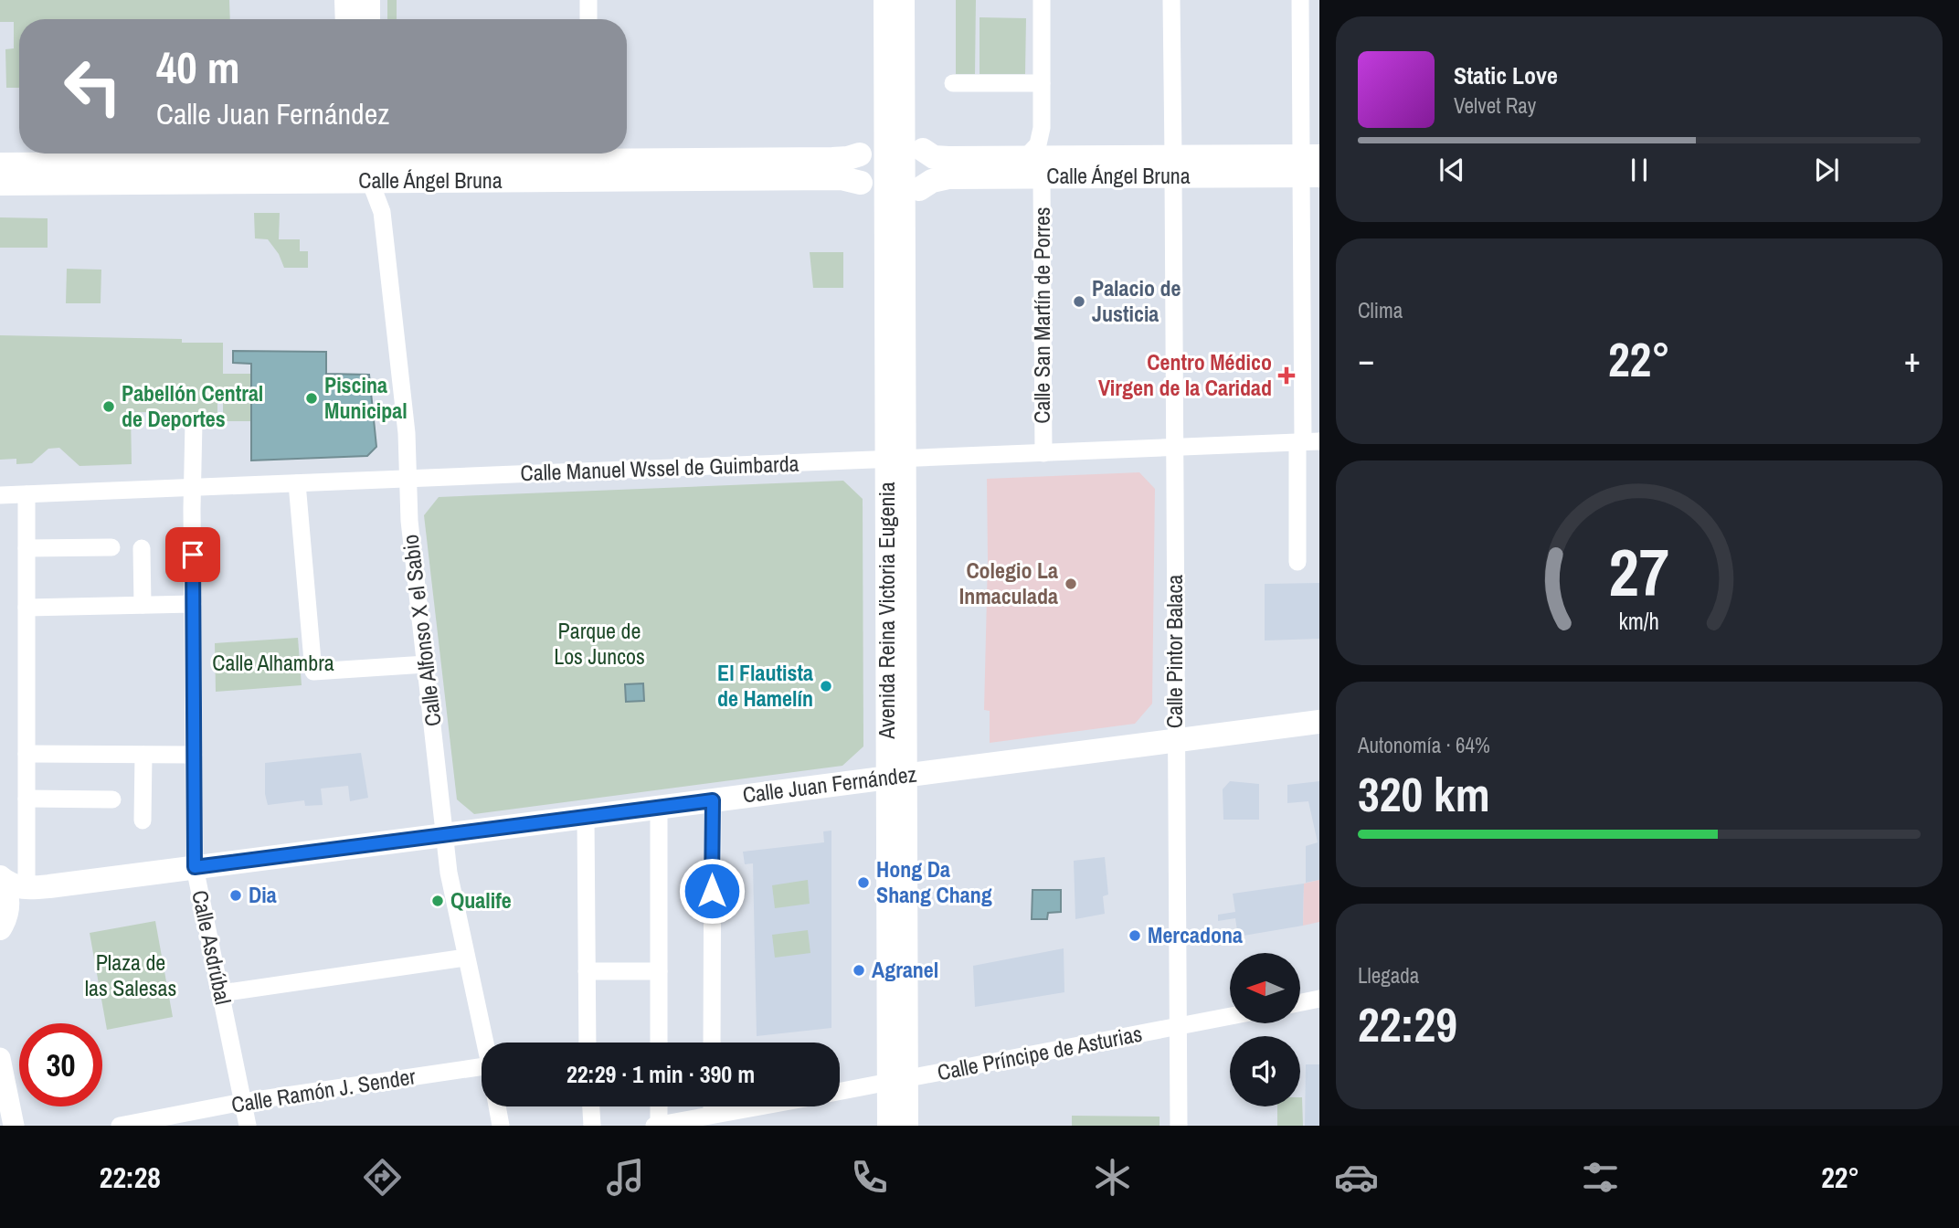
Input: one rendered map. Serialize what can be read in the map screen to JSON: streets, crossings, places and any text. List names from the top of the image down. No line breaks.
{"streets":{"main road":["Calle Ángel Bruna","Avenida Reina Victoria Eugenia","Calle Juan Fernández"],"street":["Calle San Martín de Porres","Calle Manuel Wssel de Guimbarda","Calle Alfonso X el Sabio","Calle Pintor Balaca","Calle Asdrúbal","Calle Príncipe de Asturias","Calle Ramón J. Sender"]},"crossings":[["Calle Ángel Bruna","Calle San Martín de Porres"],["Calle Ángel Bruna","Avenida Reina Victoria Eugenia"],["Calle Ángel Bruna","Calle Alfonso X el Sabio"],["Calle Ángel Bruna","Calle Pintor Balaca"],["Calle San Martín de Porres","Calle Manuel Wssel de Guimbarda"],["Calle Manuel Wssel de Guimbarda","Avenida Reina Victoria Eugenia"],["Calle Manuel Wssel de Guimbarda","Calle Alfonso X el Sabio"],["Calle Manuel Wssel de Guimbarda","Calle Pintor Balaca"],["Calle Manuel Wssel de Guimbarda","Calle Asdrúbal"],["Avenida Reina Victoria Eugenia","Calle Juan Fernández"],["Avenida Reina Victoria Eugenia","Calle Príncipe de Asturias"],["Calle Alfonso X el Sabio","Calle Juan Fernández"],["Calle Pintor Balaca","Calle Juan Fernández"],["Calle Pintor Balaca","Calle Príncipe de Asturias"],["Calle Juan Fernández","Calle Asdrúbal"],["Calle Asdrúbal","Calle Ramón J. Sender"]],"parks":["Parque de Los Juncos","Calle Alhambra","Plaza de las Salesas"],"places":{"other":["Palacio de Justicia","Piscina Municipal","Pabellón Central de Deportes","Colegio La Inmaculada","El Flautista de Hamelín","Hong Da Shang Chang","Dia","Qualife","Mercadona","Agranel"],"health":["Centro Médico Virgen de la Caridad"]},"north":"left","page":{"turn":["40 m","Calle Juan Fernández"],"song":["Static Love","Velvet Ray"],"tile":["Clima",["Autonomía · 64%","320 km"],["Llegada","22:29"]],"heat":["−","22°","+"],"limit":"30","trip":"22:29 · 1 min · 390 m","tabs":["22:28","22°"],"gauge":["27","km/h"]}}
